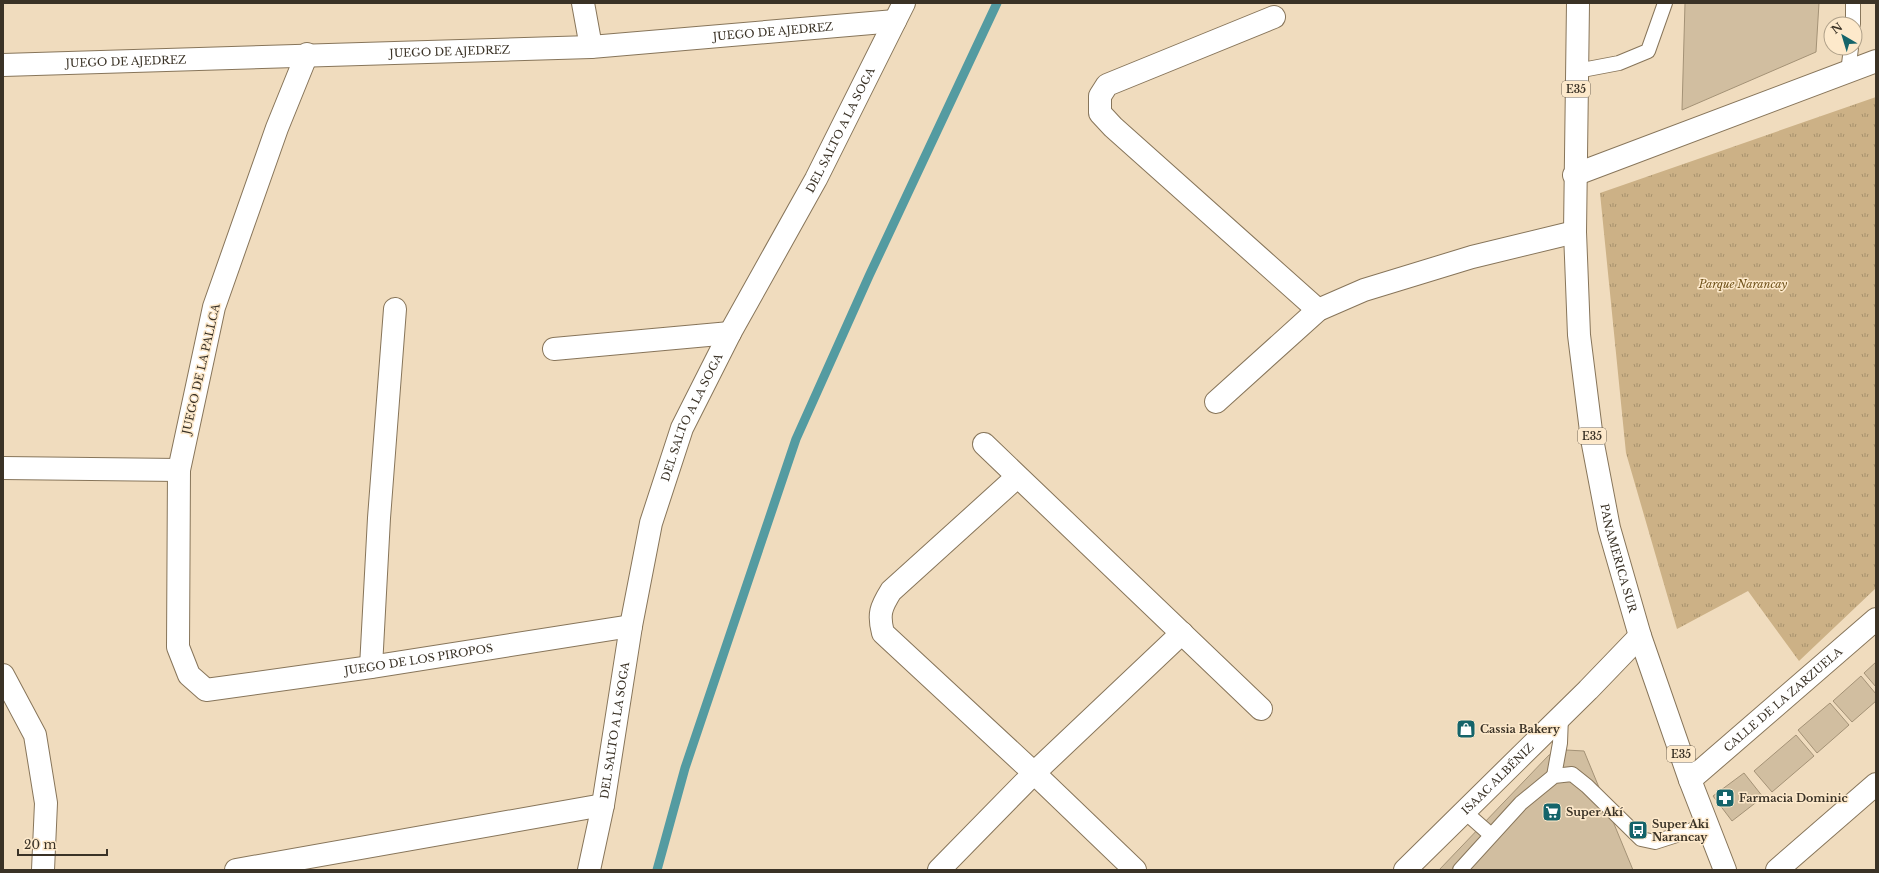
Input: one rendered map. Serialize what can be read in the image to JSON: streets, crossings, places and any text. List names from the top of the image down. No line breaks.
{"streets":{"main road":["JUEGO DE AJEDREZ","E35","DEL SALTO A LA SOGA","JUEGO DE LA PALLCA","PANAMERICA SUR","JUEGO DE LOS PIROPOS","CALLE DE LA ZARZUELA","ISAAC ALBÉNIZ"]},"crossings":[["JUEGO DE AJEDREZ","DEL SALTO A LA SOGA"],["JUEGO DE AJEDREZ","JUEGO DE LA PALLCA"],["E35","PANAMERICA SUR"],["DEL SALTO A LA SOGA","JUEGO DE LOS PIROPOS"],["JUEGO DE LA PALLCA","JUEGO DE LOS PIROPOS"],["PANAMERICA SUR","CALLE DE LA ZARZUELA"],["PANAMERICA SUR","ISAAC ALBÉNIZ"]],"parks":["Parque Narancay"],"places":{"shop":["Cassia Bakery"],"pharmacy":["Farmacia Dominic"],"supermarket":["Super Akí"],"bus stop":["Super Aki Narancay"]},"scale_bar":"20 m","north":"top left"}
